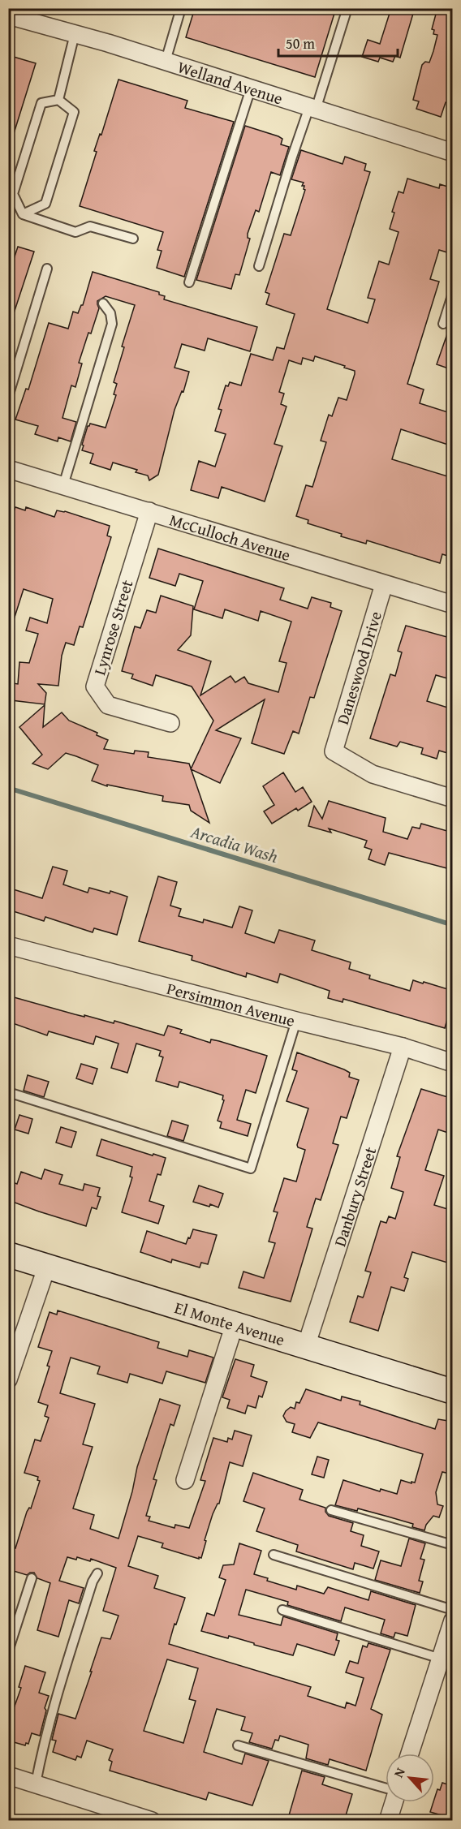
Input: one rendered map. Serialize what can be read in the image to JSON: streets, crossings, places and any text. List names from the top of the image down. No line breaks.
{"streets":{"street":["Welland Avenue","McCulloch Avenue","Lynrose Street","Daneswood Drive","Persimmon Avenue","Danbury Street","El Monte Avenue"]},"crossings":[["McCulloch Avenue","Lynrose Street"],["McCulloch Avenue","Daneswood Drive"],["Persimmon Avenue","Danbury Street"],["Danbury Street","El Monte Avenue"]],"water":["Arcadia Wash"],"scale_bar":"50 m","north":"top left"}
